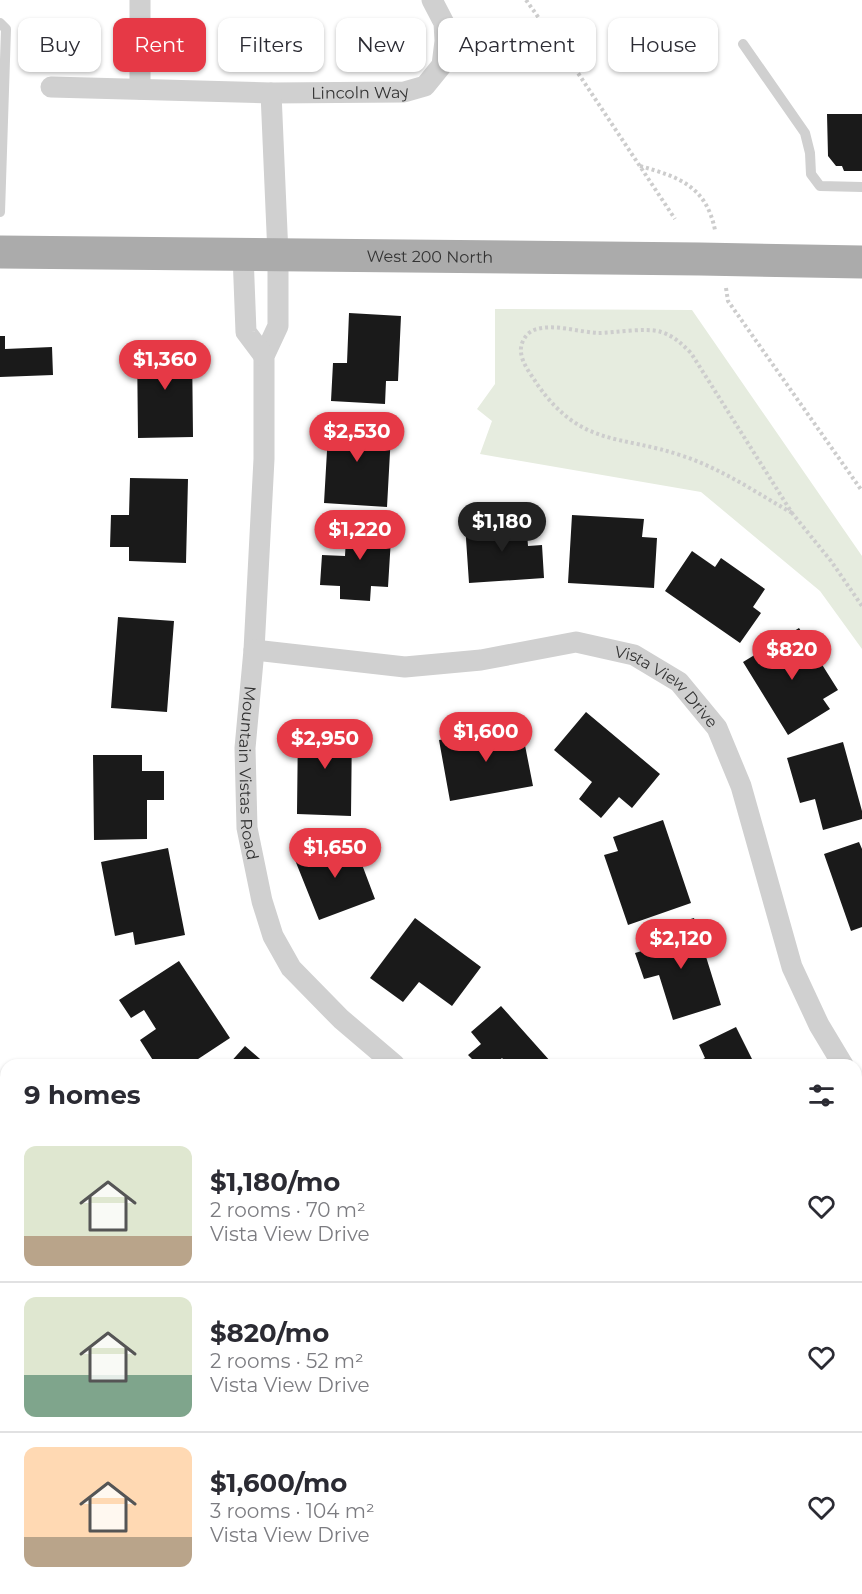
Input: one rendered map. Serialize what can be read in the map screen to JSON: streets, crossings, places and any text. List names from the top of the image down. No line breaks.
{"streets":{"main road":["West 200 North"],"street":["Lincoln Way","Vista View Drive","Mountain Vistas Road"]},"crossings":[["West 200 North","Mountain Vistas Road"],["Vista View Drive","Mountain Vistas Road"]],"page":{"chip":["Buy","Rent","Filters","New","Apartment","House"],"price":["$1,360","$2,530","$1,180","$1,220","$820","$1,600","$2,950","$1,650","$2,120"],"heading":"9 homes","list":[{"name":"$1,180/mo","note":"2 rooms · 70 m² · Vista View Drive"},{"name":"$820/mo","note":"2 rooms · 52 m² · Vista View Drive"},{"name":"$1,600/mo","note":"3 rooms · 104 m² · Vista View Drive"}]}}
